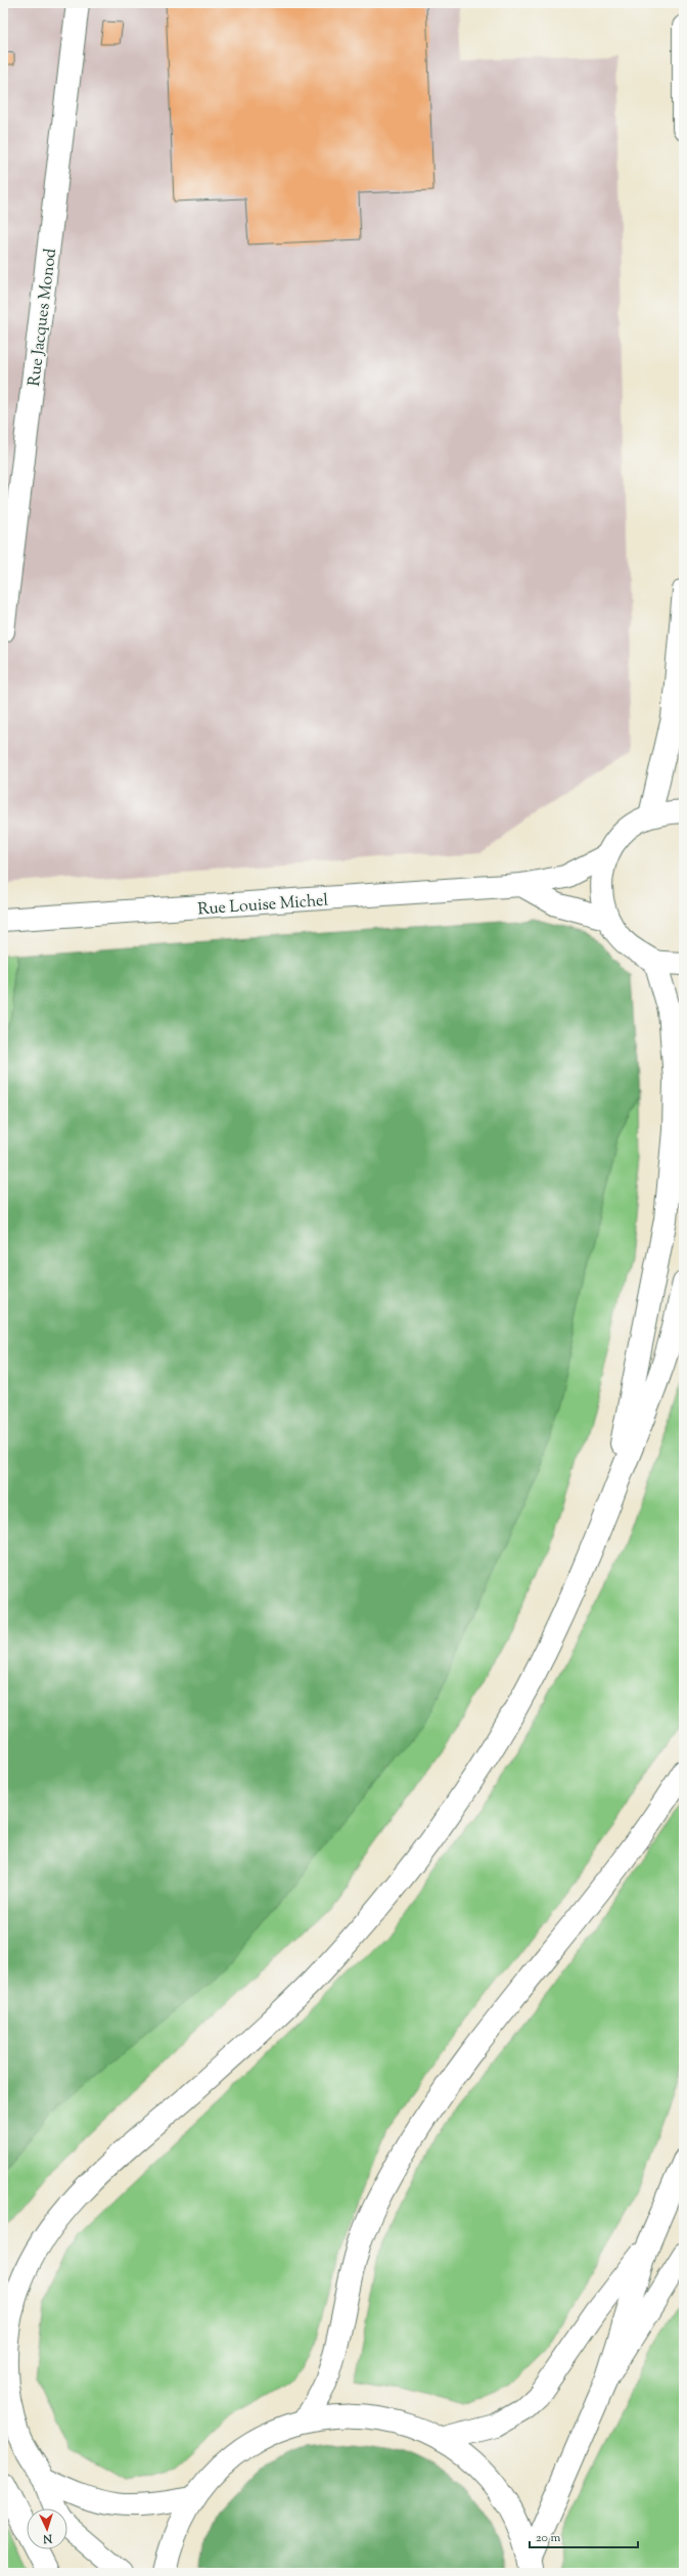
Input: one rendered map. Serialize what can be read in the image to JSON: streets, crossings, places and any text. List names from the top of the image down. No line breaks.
{"streets":{"main road":["Rue Jacques Monod","Rue Louise Michel"]},"scale_bar":"20 m","north":"bottom"}
